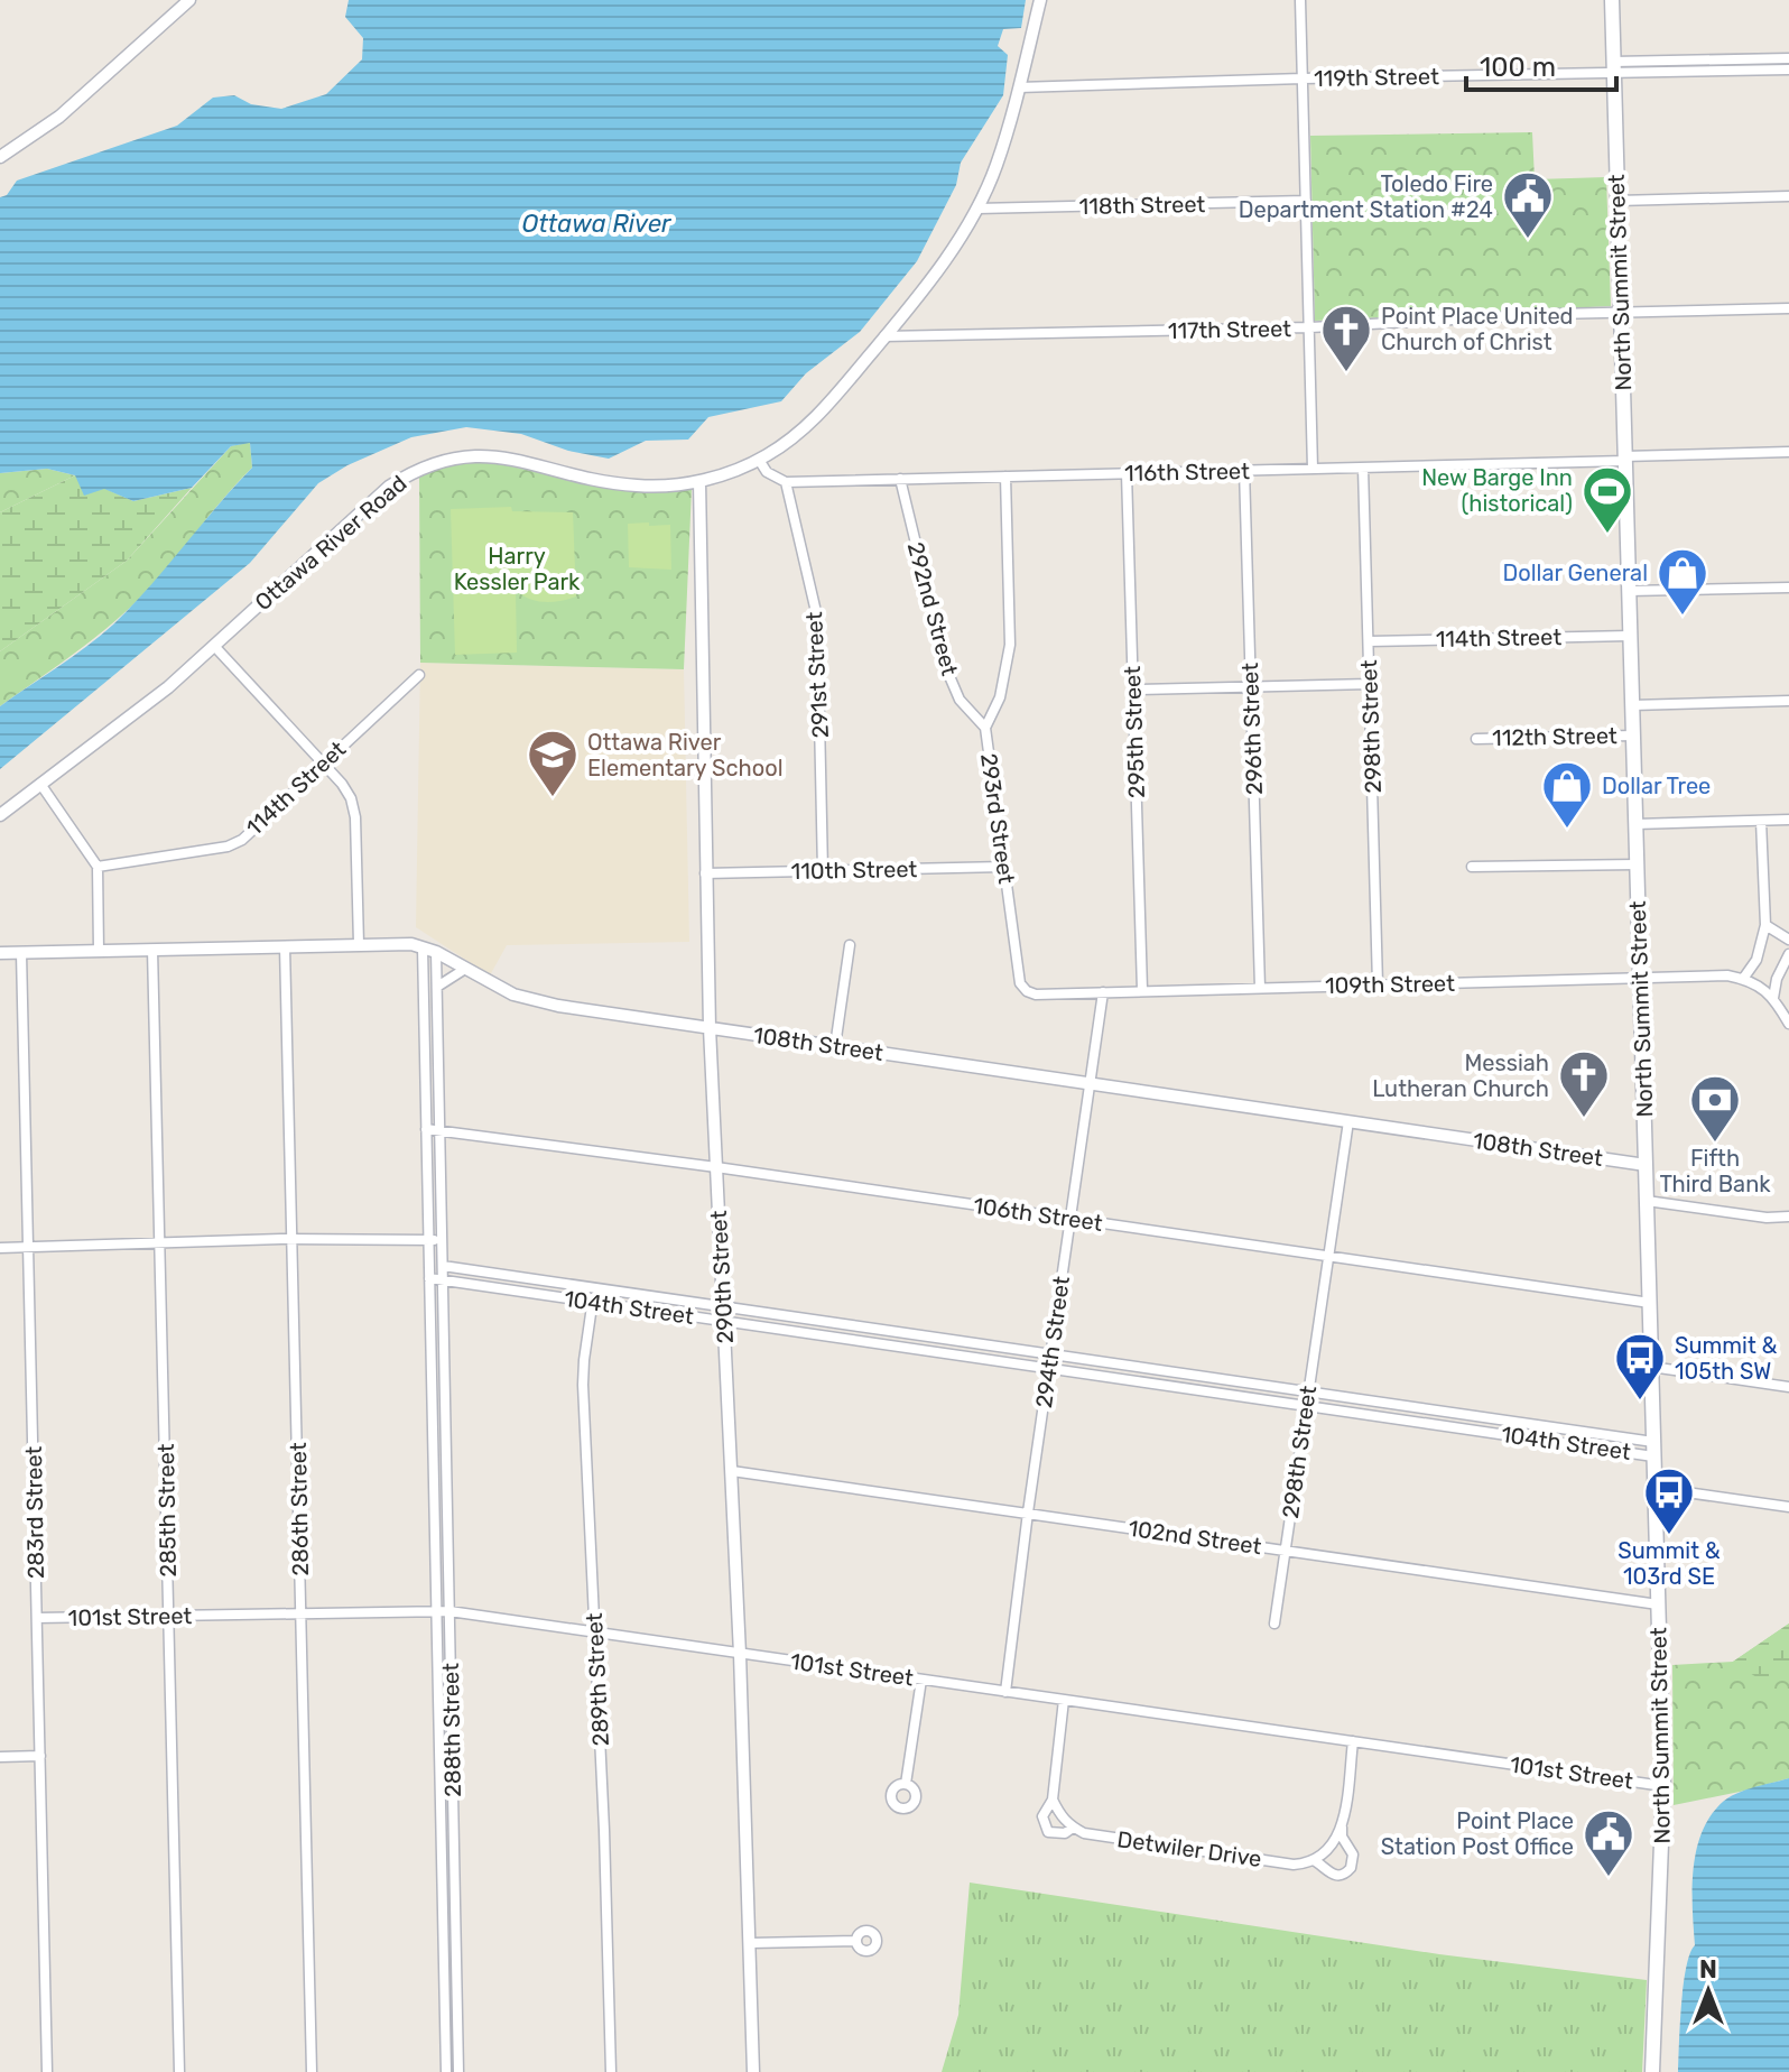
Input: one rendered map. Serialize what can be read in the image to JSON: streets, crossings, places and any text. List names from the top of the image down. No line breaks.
{"streets":{"main road":["North Summit Street"],"street":["119th Street","118th Street","117th Street","116th Street","Ottawa River Road","292nd Street","114th Street","291st Street","298th Street","296th Street","295th Street","112th Street","293rd Street","110th Street","109th Street","108th Street","106th Street","290th Street","104th Street","294th Street","286th Street","285th Street","283rd Street","102nd Street","101st Street","289th Street","288th Street","Detwiler Drive"]},"crossings":[["119th Street","North Summit Street"],["119th Street","Ottawa River Road"],["118th Street","Ottawa River Road"],["North Summit Street","117th Street"],["North Summit Street","116th Street"],["North Summit Street","114th Street"],["North Summit Street","112th Street"],["North Summit Street","109th Street"],["North Summit Street","108th Street"],["North Summit Street","106th Street"],["North Summit Street","104th Street"],["North Summit Street","102nd Street"],["North Summit Street","101st Street"],["117th Street","Ottawa River Road"],["116th Street","292nd Street"],["116th Street","291st Street"],["116th Street","298th Street"],["116th Street","296th Street"],["116th Street","295th Street"],["116th Street","293rd Street"],["Ottawa River Road","290th Street"],["292nd Street","293rd Street"],["114th Street","298th Street"],["291st Street","110th Street"],["298th Street","109th Street"],["298th Street","108th Street"],["298th Street","106th Street"],["298th Street","104th Street"],["298th Street","102nd Street"],["296th Street","109th Street"],["295th Street","109th Street"],["293rd Street","110th Street"],["293rd Street","109th Street"],["110th Street","290th Street"],["109th Street","294th Street"],["108th Street","290th Street"],["108th Street","294th Street"],["108th Street","286th Street"],["108th Street","285th Street"],["108th Street","283rd Street"],["108th Street","288th Street"],["106th Street","290th Street"],["106th Street","294th Street"],["106th Street","288th Street"],["290th Street","104th Street"],["290th Street","102nd Street"],["290th Street","101st Street"],["104th Street","294th Street"],["104th Street","289th Street"],["104th Street","288th Street"],["294th Street","102nd Street"],["294th Street","101st Street"],["286th Street","101st Street"],["285th Street","101st Street"],["283rd Street","101st Street"],["101st Street","289th Street"],["101st Street","288th Street"]],"water":["Ottawa River"],"parks":["Harry Kessler Park"],"places":{"public building":["Toledo Fire Department Station #24","Point Place Station Post Office"],"church":["Point Place United Church of Christ","Messiah Lutheran Church"],"sports":["New Barge Inn (historical)"],"shop":["Dollar General","Dollar Tree"],"school or university":["Ottawa River Elementary School"],"bank":["Fifth Third Bank"],"bus stop":["Summit & 105th SW","Summit & 103rd SE"]},"scale_bar":"100 m","north":"top"}
